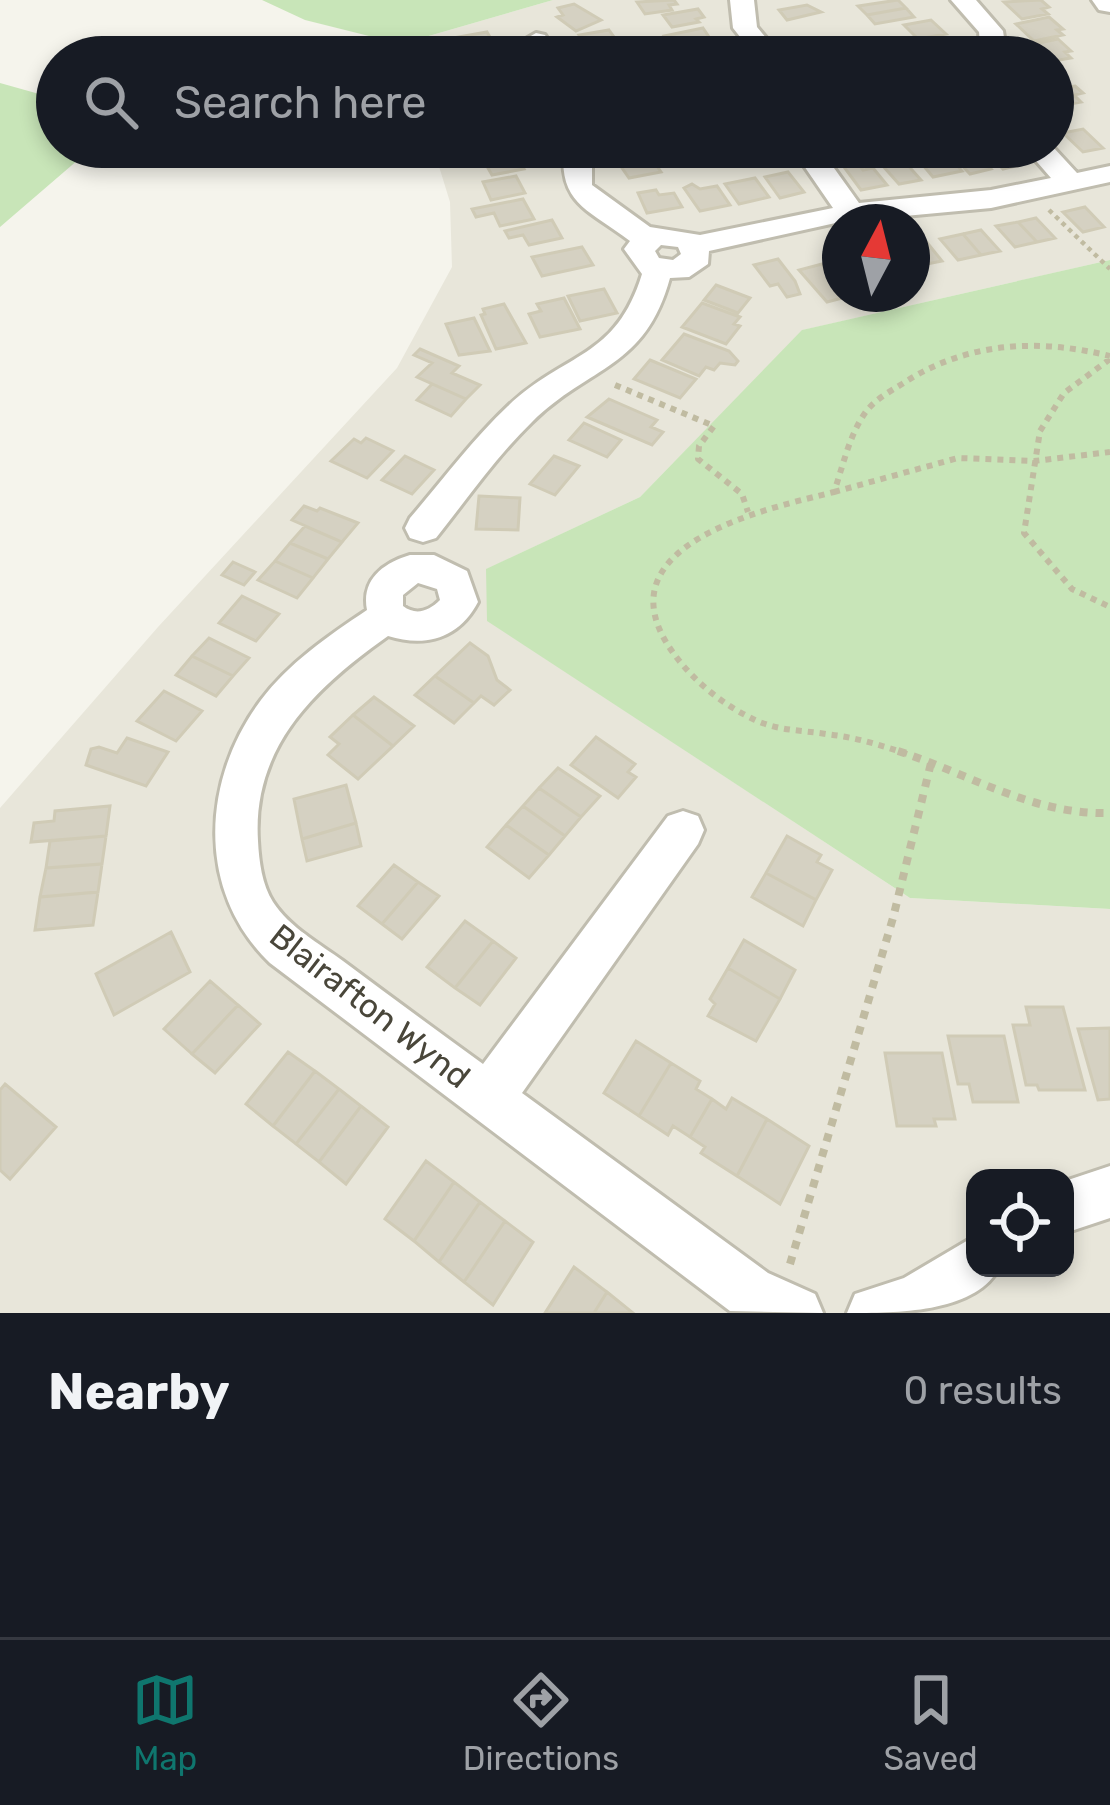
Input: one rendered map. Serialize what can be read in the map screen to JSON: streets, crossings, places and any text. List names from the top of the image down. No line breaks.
{"streets":{"street":["Blairafton Wynd"]},"north":"top","page":{"search":"Search here","heading":["Nearby","0 results"],"nav":["Map","Directions","Saved"]}}
